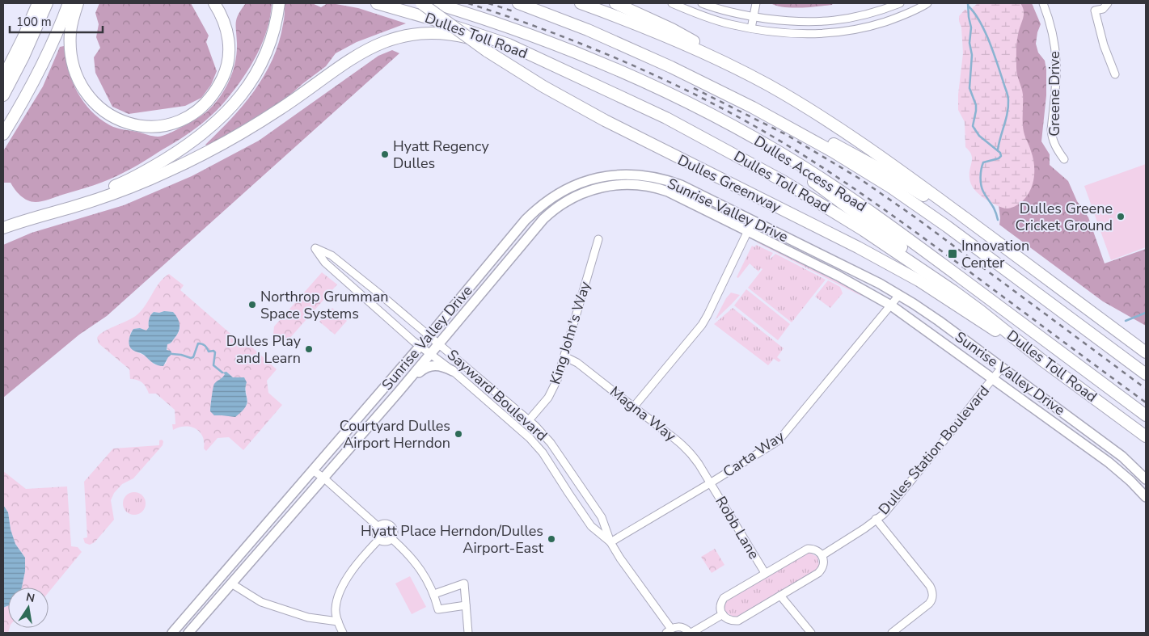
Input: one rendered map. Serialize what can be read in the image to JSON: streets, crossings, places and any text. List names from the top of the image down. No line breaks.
{"streets":{"highway":["Dulles Toll Road","Dulles Access Road","Dulles Greenway"],"main road":["Sunrise Valley Drive"],"street":["Greene Drive","King John's Way","Sayward Boulevard","Magna Way","Dulles Station Boulevard","Carta Way","Robb Lane"]},"crossings":[["Dulles Toll Road","Dulles Greenway"],["Sunrise Valley Drive","Sayward Boulevard"],["Sunrise Valley Drive","Dulles Station Boulevard"],["Sunrise Valley Drive","Carta Way"],["King John's Way","Sayward Boulevard"],["King John's Way","Magna Way"],["Sayward Boulevard","Carta Way"],["Magna Way","Carta Way"],["Magna Way","Robb Lane"],["Carta Way","Robb Lane"]],"places":{"other":["Hyatt Regency Dulles","Dulles Greene Cricket Ground","Northrop Grumman Space Systems","Dulles Play and Learn","Courtyard Dulles Airport Herndon","Hyatt Place Herndon/Dulles Airport-East"],"transit":["Innovation Center"]},"scale_bar":"100 m","north":"top"}
